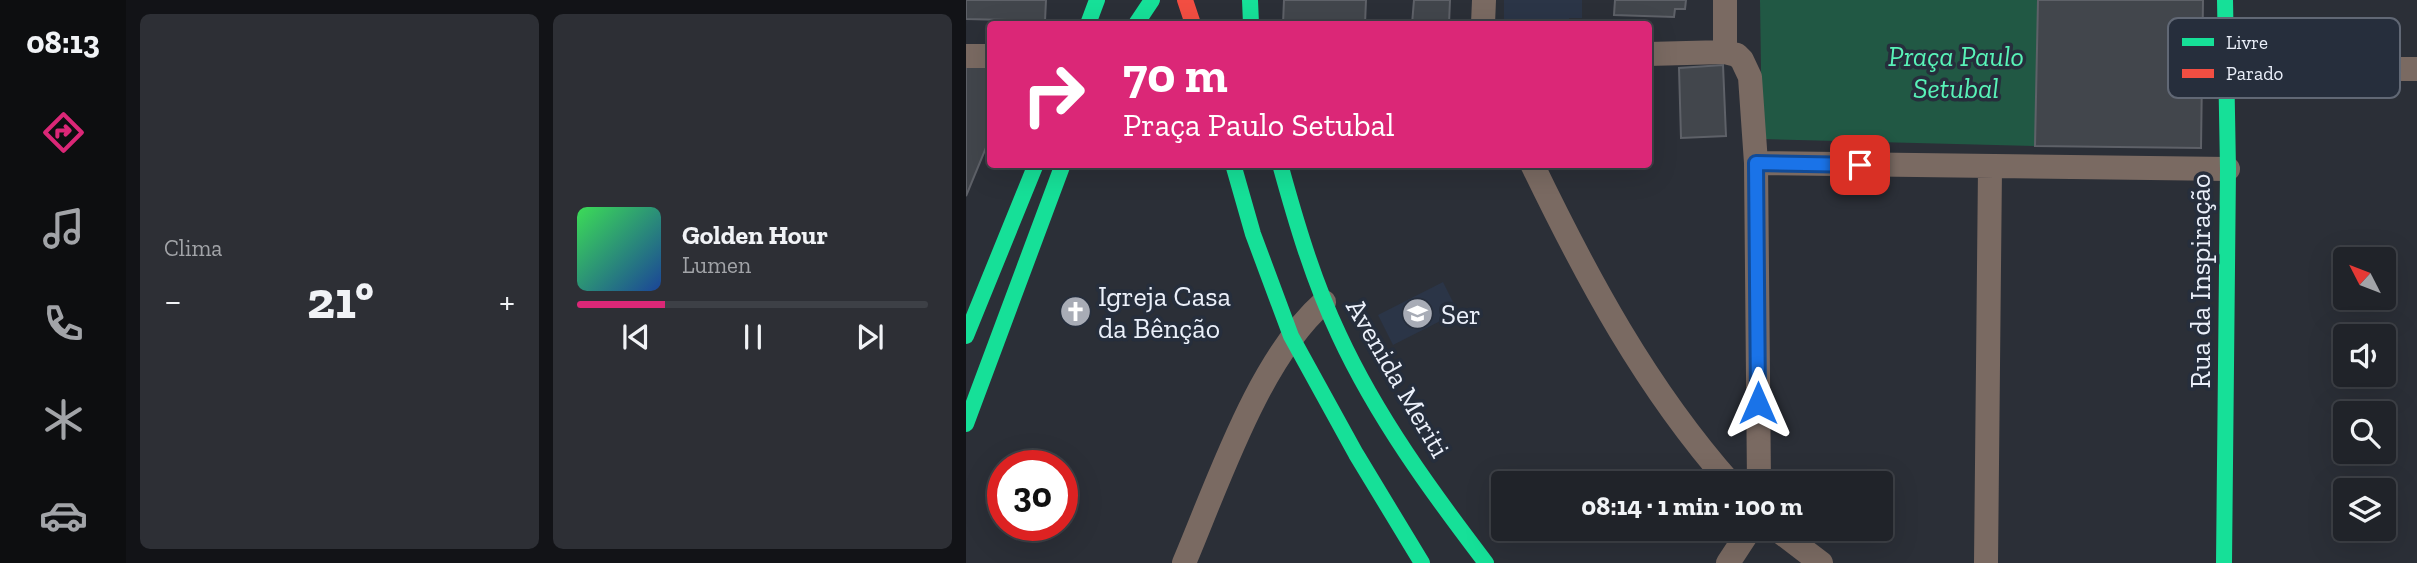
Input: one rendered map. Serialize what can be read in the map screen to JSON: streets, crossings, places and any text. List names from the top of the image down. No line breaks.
{"streets":{"main road":["Rua da Inspiração","Avenida Meriti"]},"parks":["Praça Paulo Setubal"],"places":{"church":["Igreja Casa da Bênção"],"school or university":["Ser"]},"legend":["Livre","Parado"],"north":"top left","page":{"tabs":"08:13","tile":"Clima","turn":["70 m","Praça Paulo Setubal"],"song":["Golden Hour","Lumen"],"heat":["−","21°","+"],"limit":"30","trip":"08:14 · 1 min · 100 m"}}
